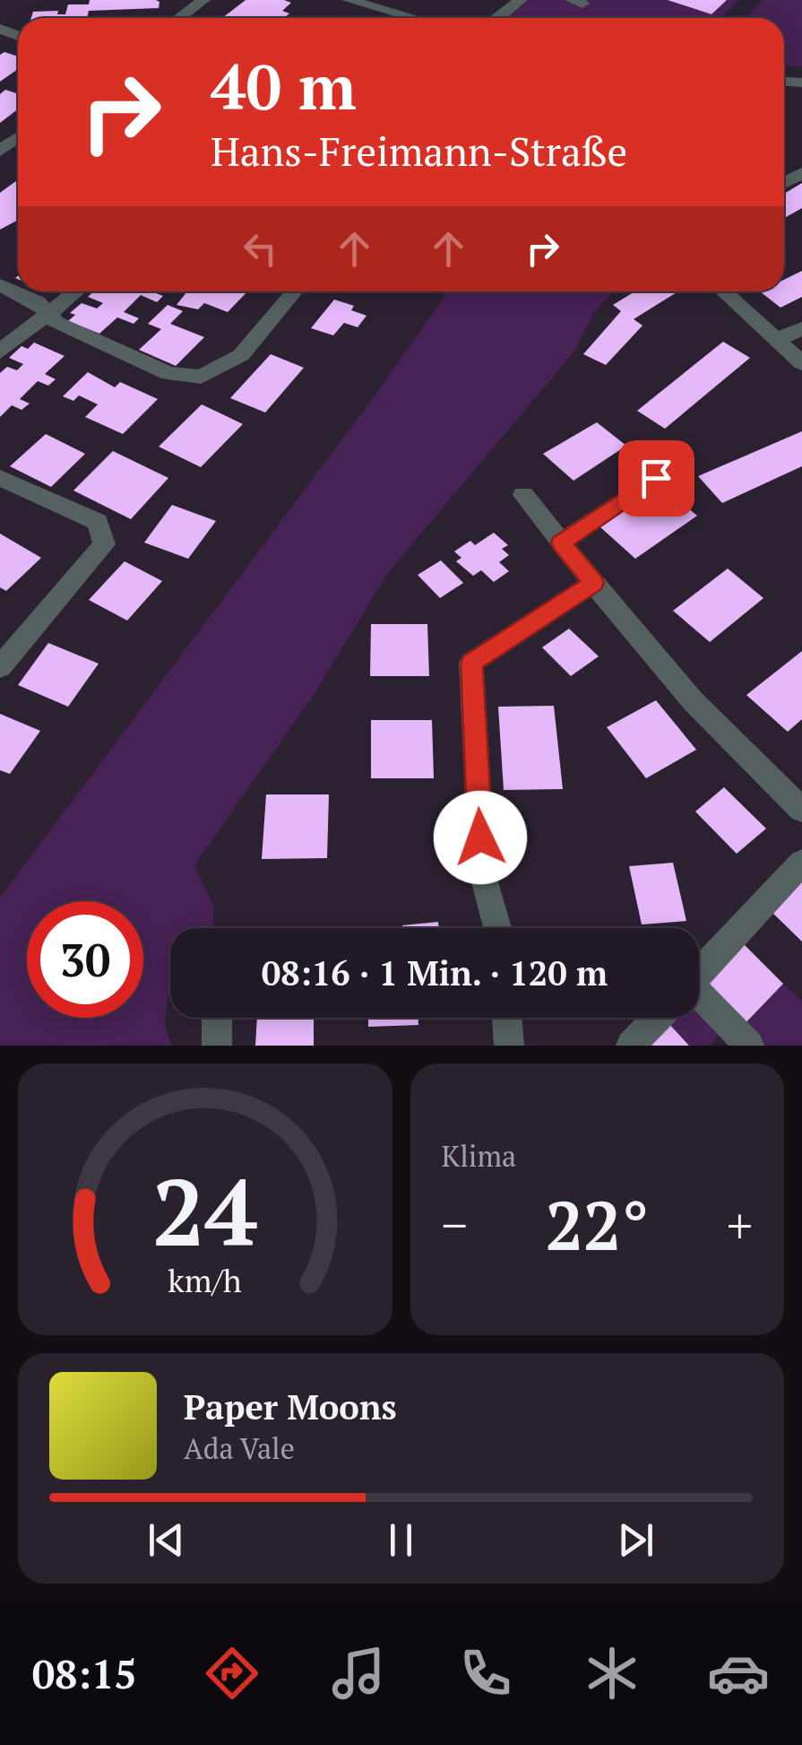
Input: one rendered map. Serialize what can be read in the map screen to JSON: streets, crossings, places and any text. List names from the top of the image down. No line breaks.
{"page":{"turn":["40 m","Hans-Freimann-Straße"],"limit":"30","trip":"08:16 · 1 Min. · 120 m","tile":"Klima","heat":["−","22°","+"],"song":["Paper Moons","Ada Vale"],"tabs":"08:15","gauge":["24","km/h"]}}
